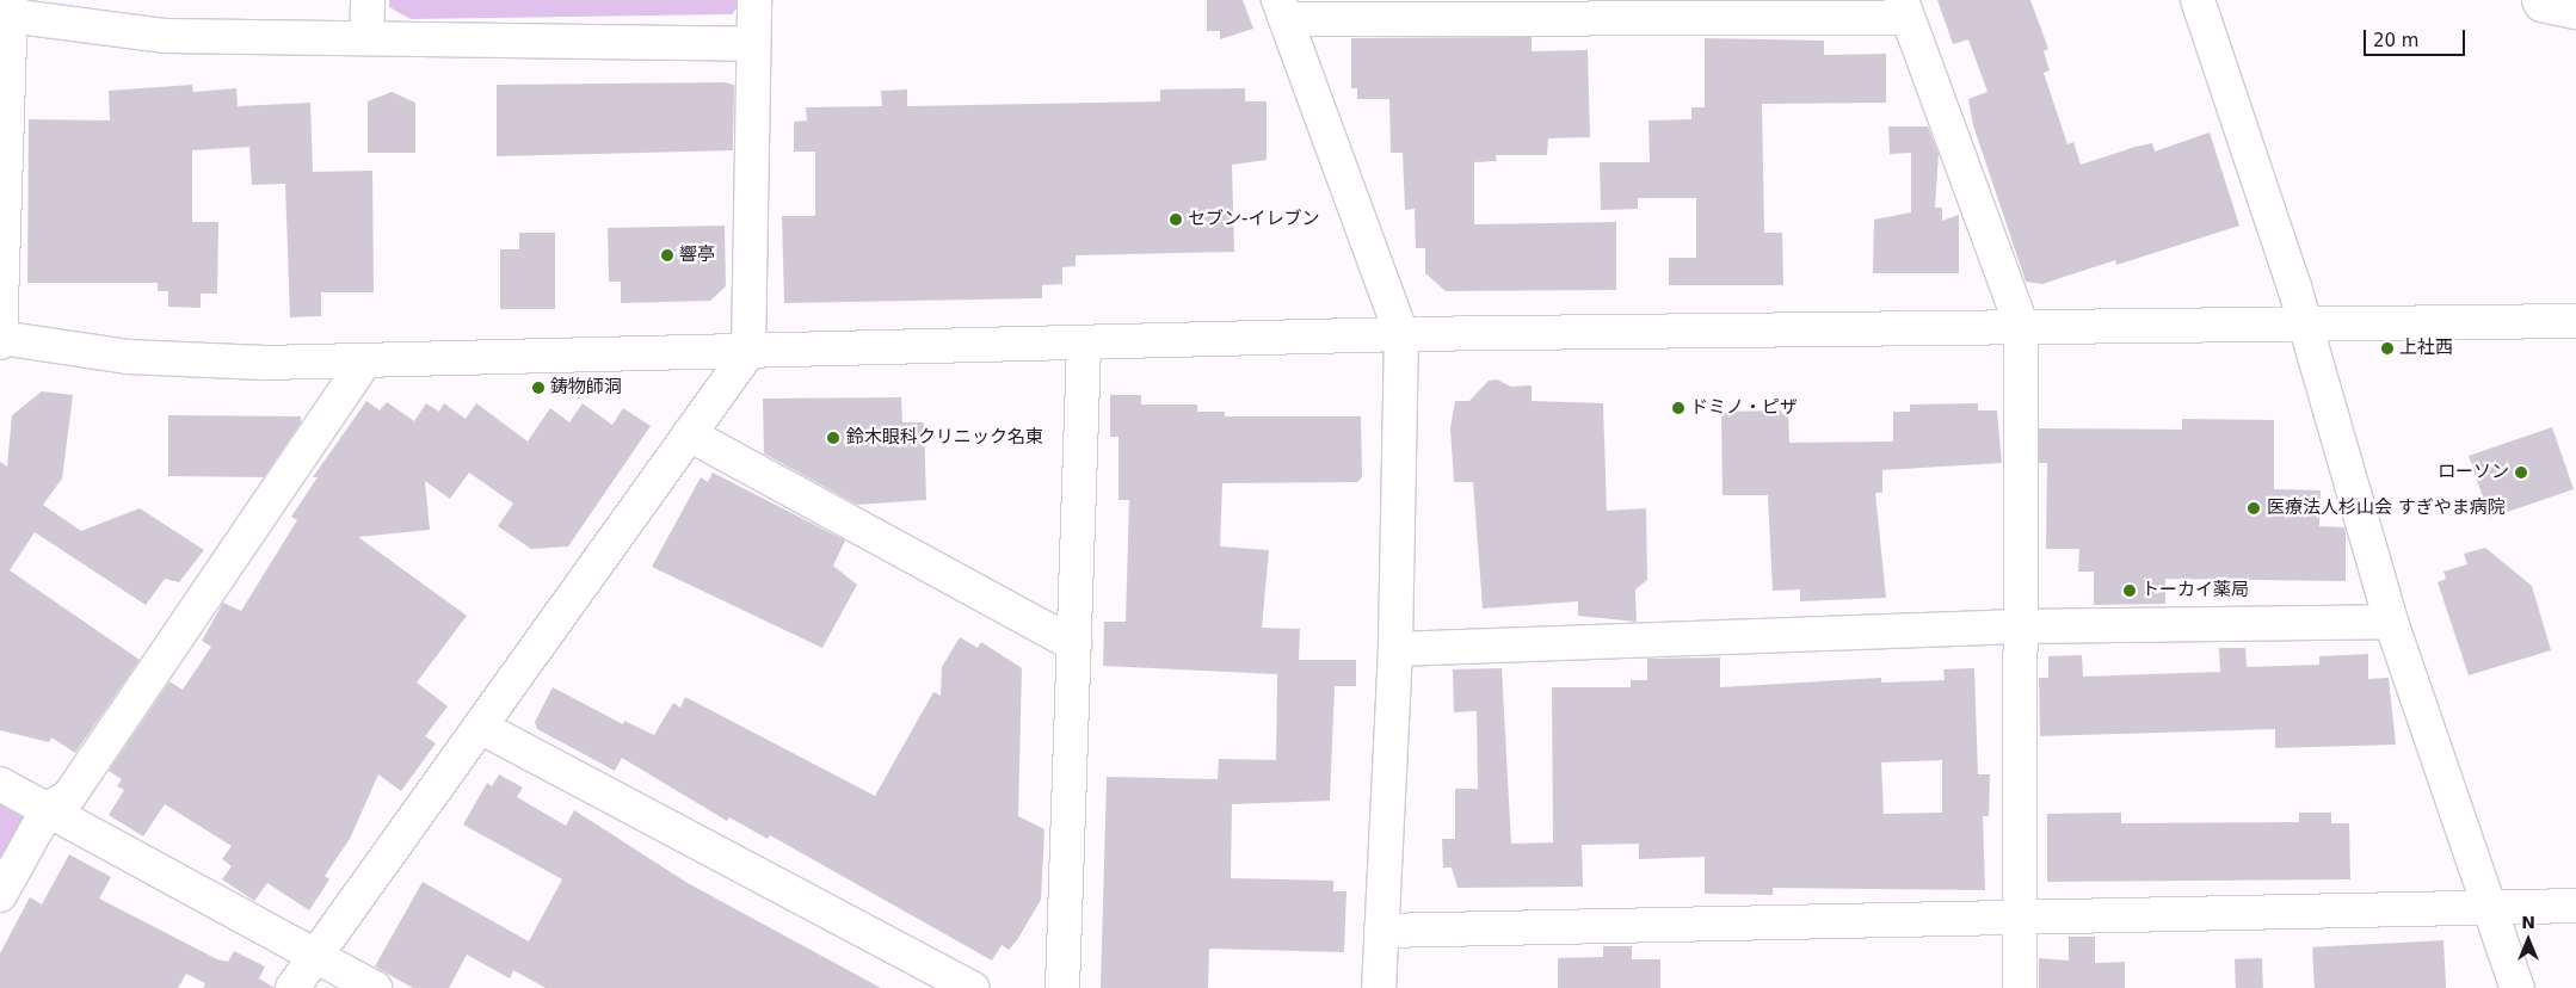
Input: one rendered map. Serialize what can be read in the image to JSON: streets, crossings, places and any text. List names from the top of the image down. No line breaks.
{"places":["セブン-イレブン","響亭","上社西","鋳物師洞","ドミノ・ピザ","鈴木眼科クリニック名東","ローソン","医療法人杉山会 すぎやま病院","トーカイ薬局"],"scale_bar":"20 m","north":"top"}
